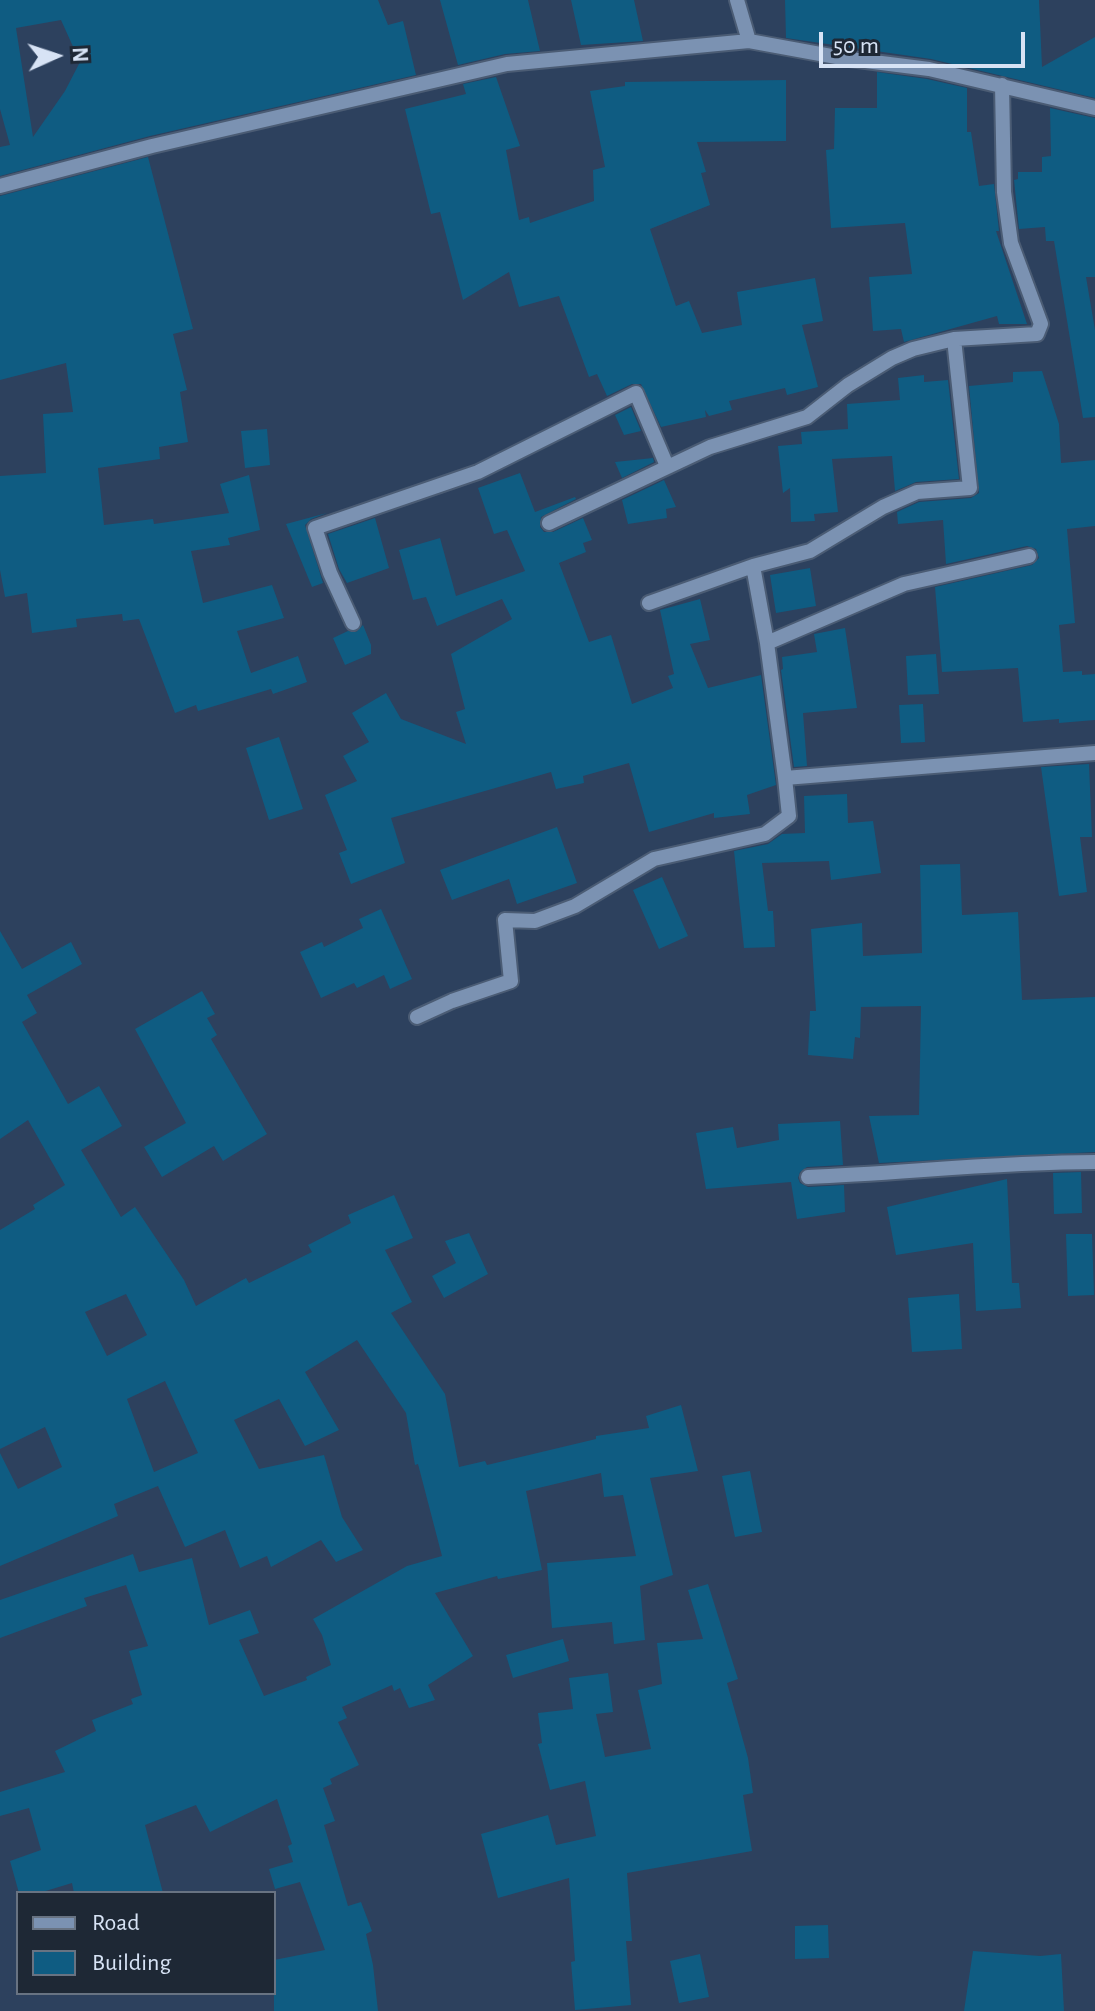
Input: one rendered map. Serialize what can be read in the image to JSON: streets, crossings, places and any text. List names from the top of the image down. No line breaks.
{"legend":["Road","Building"],"scale_bar":"50 m","north":"right"}
